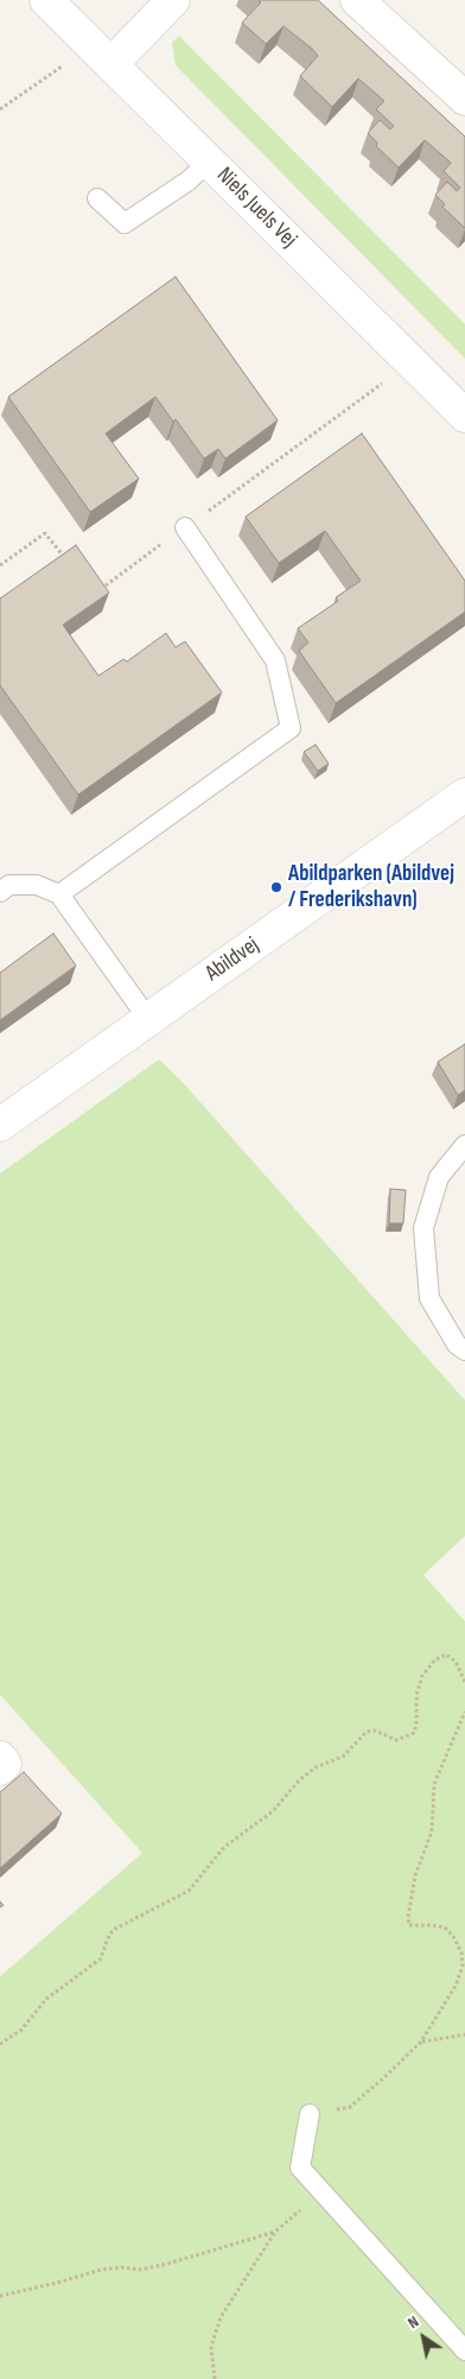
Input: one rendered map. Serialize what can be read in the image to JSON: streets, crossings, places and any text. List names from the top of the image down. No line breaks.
{"streets":{"street":["Niels Juels Vej","Abildvej"]},"places":["Abildparken (Abildvej / Frederikshavn)"],"north":"top left"}
